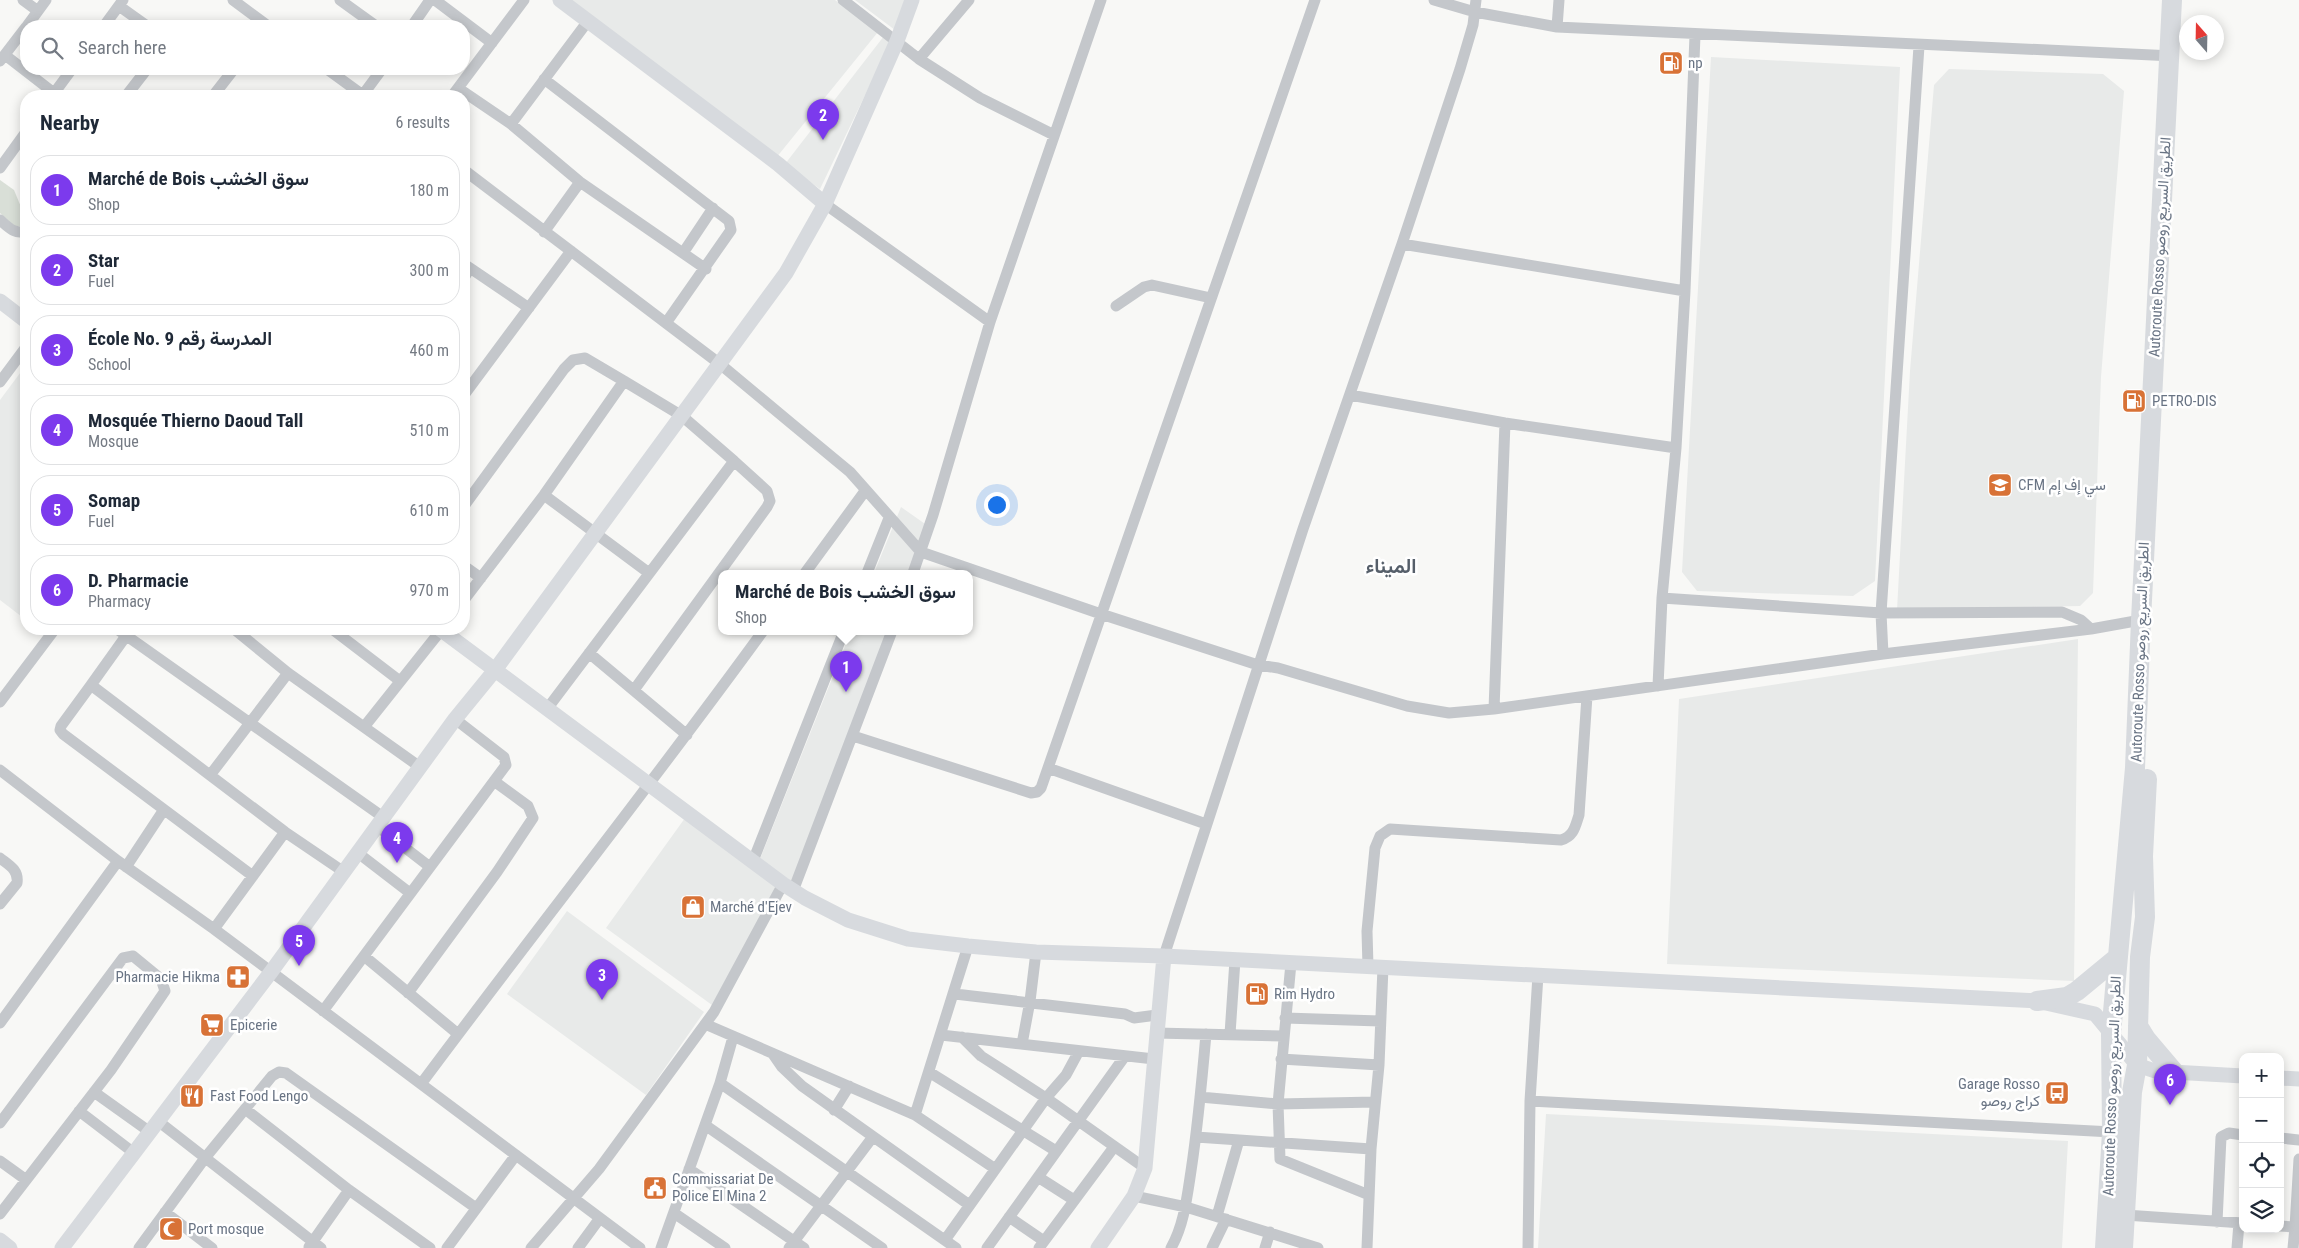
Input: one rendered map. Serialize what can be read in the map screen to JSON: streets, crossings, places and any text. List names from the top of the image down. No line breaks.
{"streets":{"highway":["Autoroute Rosso الطريق السريع روصو"]},"districts":["الميناء"],"places":{"fuel station":["np","PETRO-DIS","Rim Hydro"],"school or university":["CFM سي إف إم"],"shop":["Marché d'Ejev"],"pharmacy":["Pharmacie Hikma"],"supermarket":["Epicerie"],"bus stop":["Garage Rosso كراج روصو"],"restaurant":["Fast Food Lengo"],"public building":["Commissariat De Police El Mina 2"],"mosque":["Port mosque"]},"north":"top","page":{"search":"Search here","heading":["Nearby","6 results"],"pins":["2","1","4","5","3","6"],"list":[{"mark":"1","name":"Marché de Bois سوق الخشب","note":"Shop","value":"180 m"},{"mark":"2","name":"Star","note":"Fuel","value":"300 m"},{"mark":"3","name":"École No. 9 المدرسة رقم","note":"School","value":"460 m"},{"mark":"4","name":"Mosquée Thierno Daoud Tall","note":"Mosque","value":"510 m"},{"mark":"5","name":"Somap","note":"Fuel","value":"610 m"},{"mark":"6","name":"D. Pharmacie","note":"Pharmacy","value":"970 m"}],"popup":["Marché de Bois سوق الخشب","Shop"],"map_buttons":["+","−"]}}
